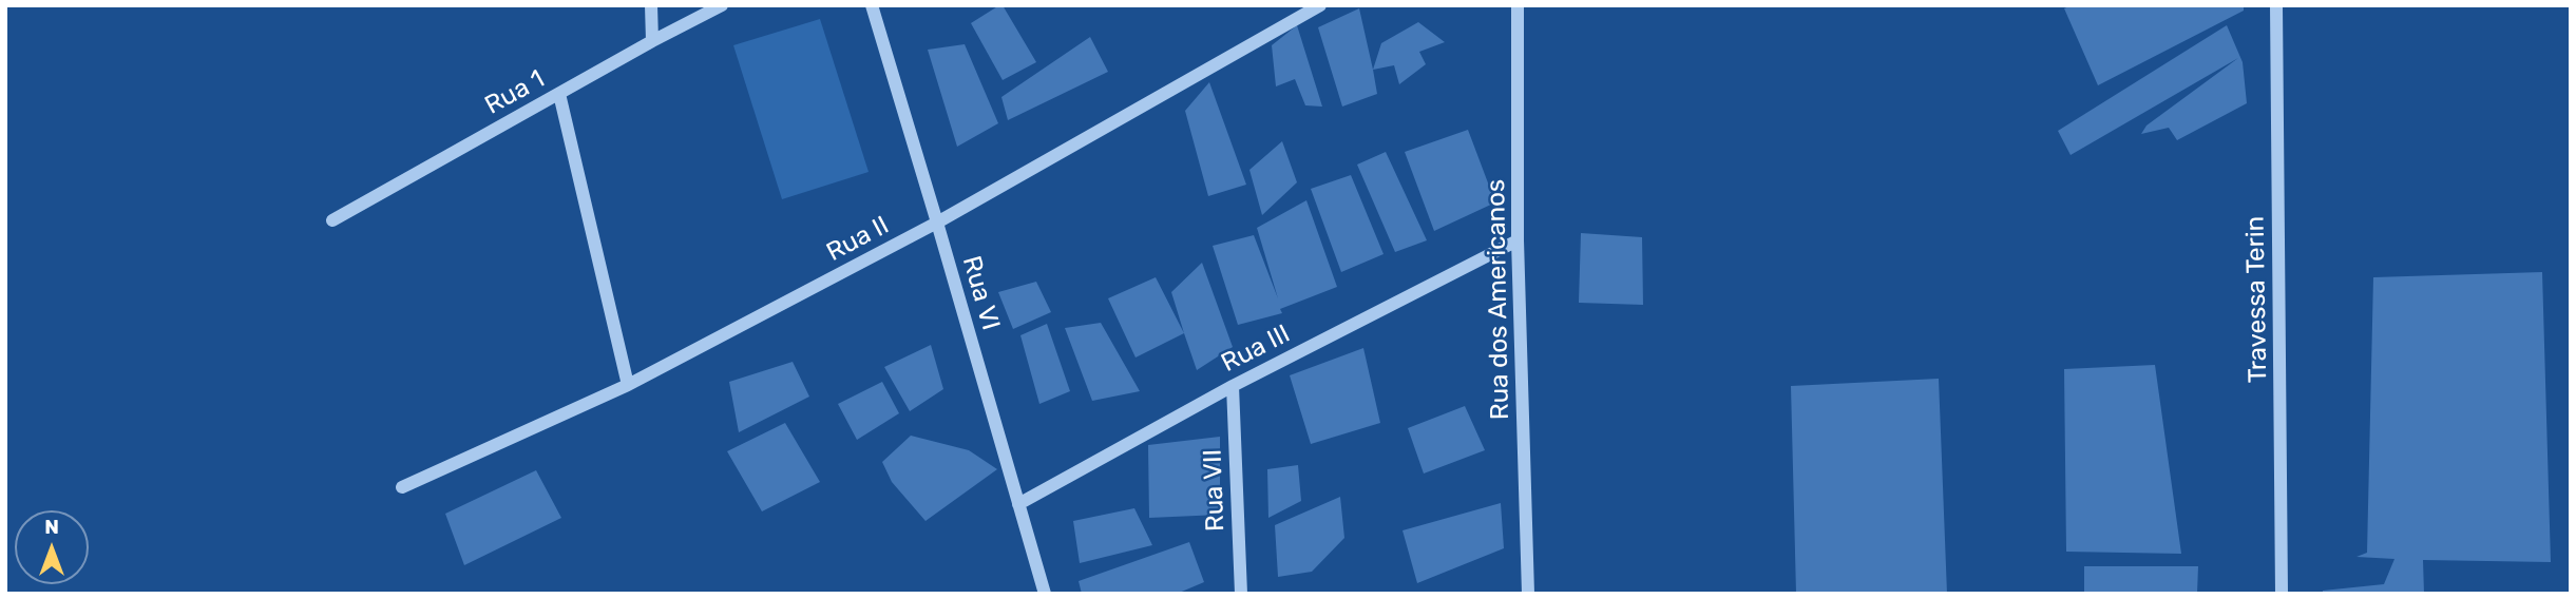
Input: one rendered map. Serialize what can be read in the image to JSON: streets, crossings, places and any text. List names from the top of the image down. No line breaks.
{"streets":{"street":["Rua 1","Rua II","Rua VI","Rua dos Americanos","Travessa Terin","Rua III","Rua VII"]},"crossings":[["Rua II","Rua VI"],["Rua VI","Rua III"],["Rua dos Americanos","Rua III"],["Rua III","Rua VII"]],"north":"top"}
